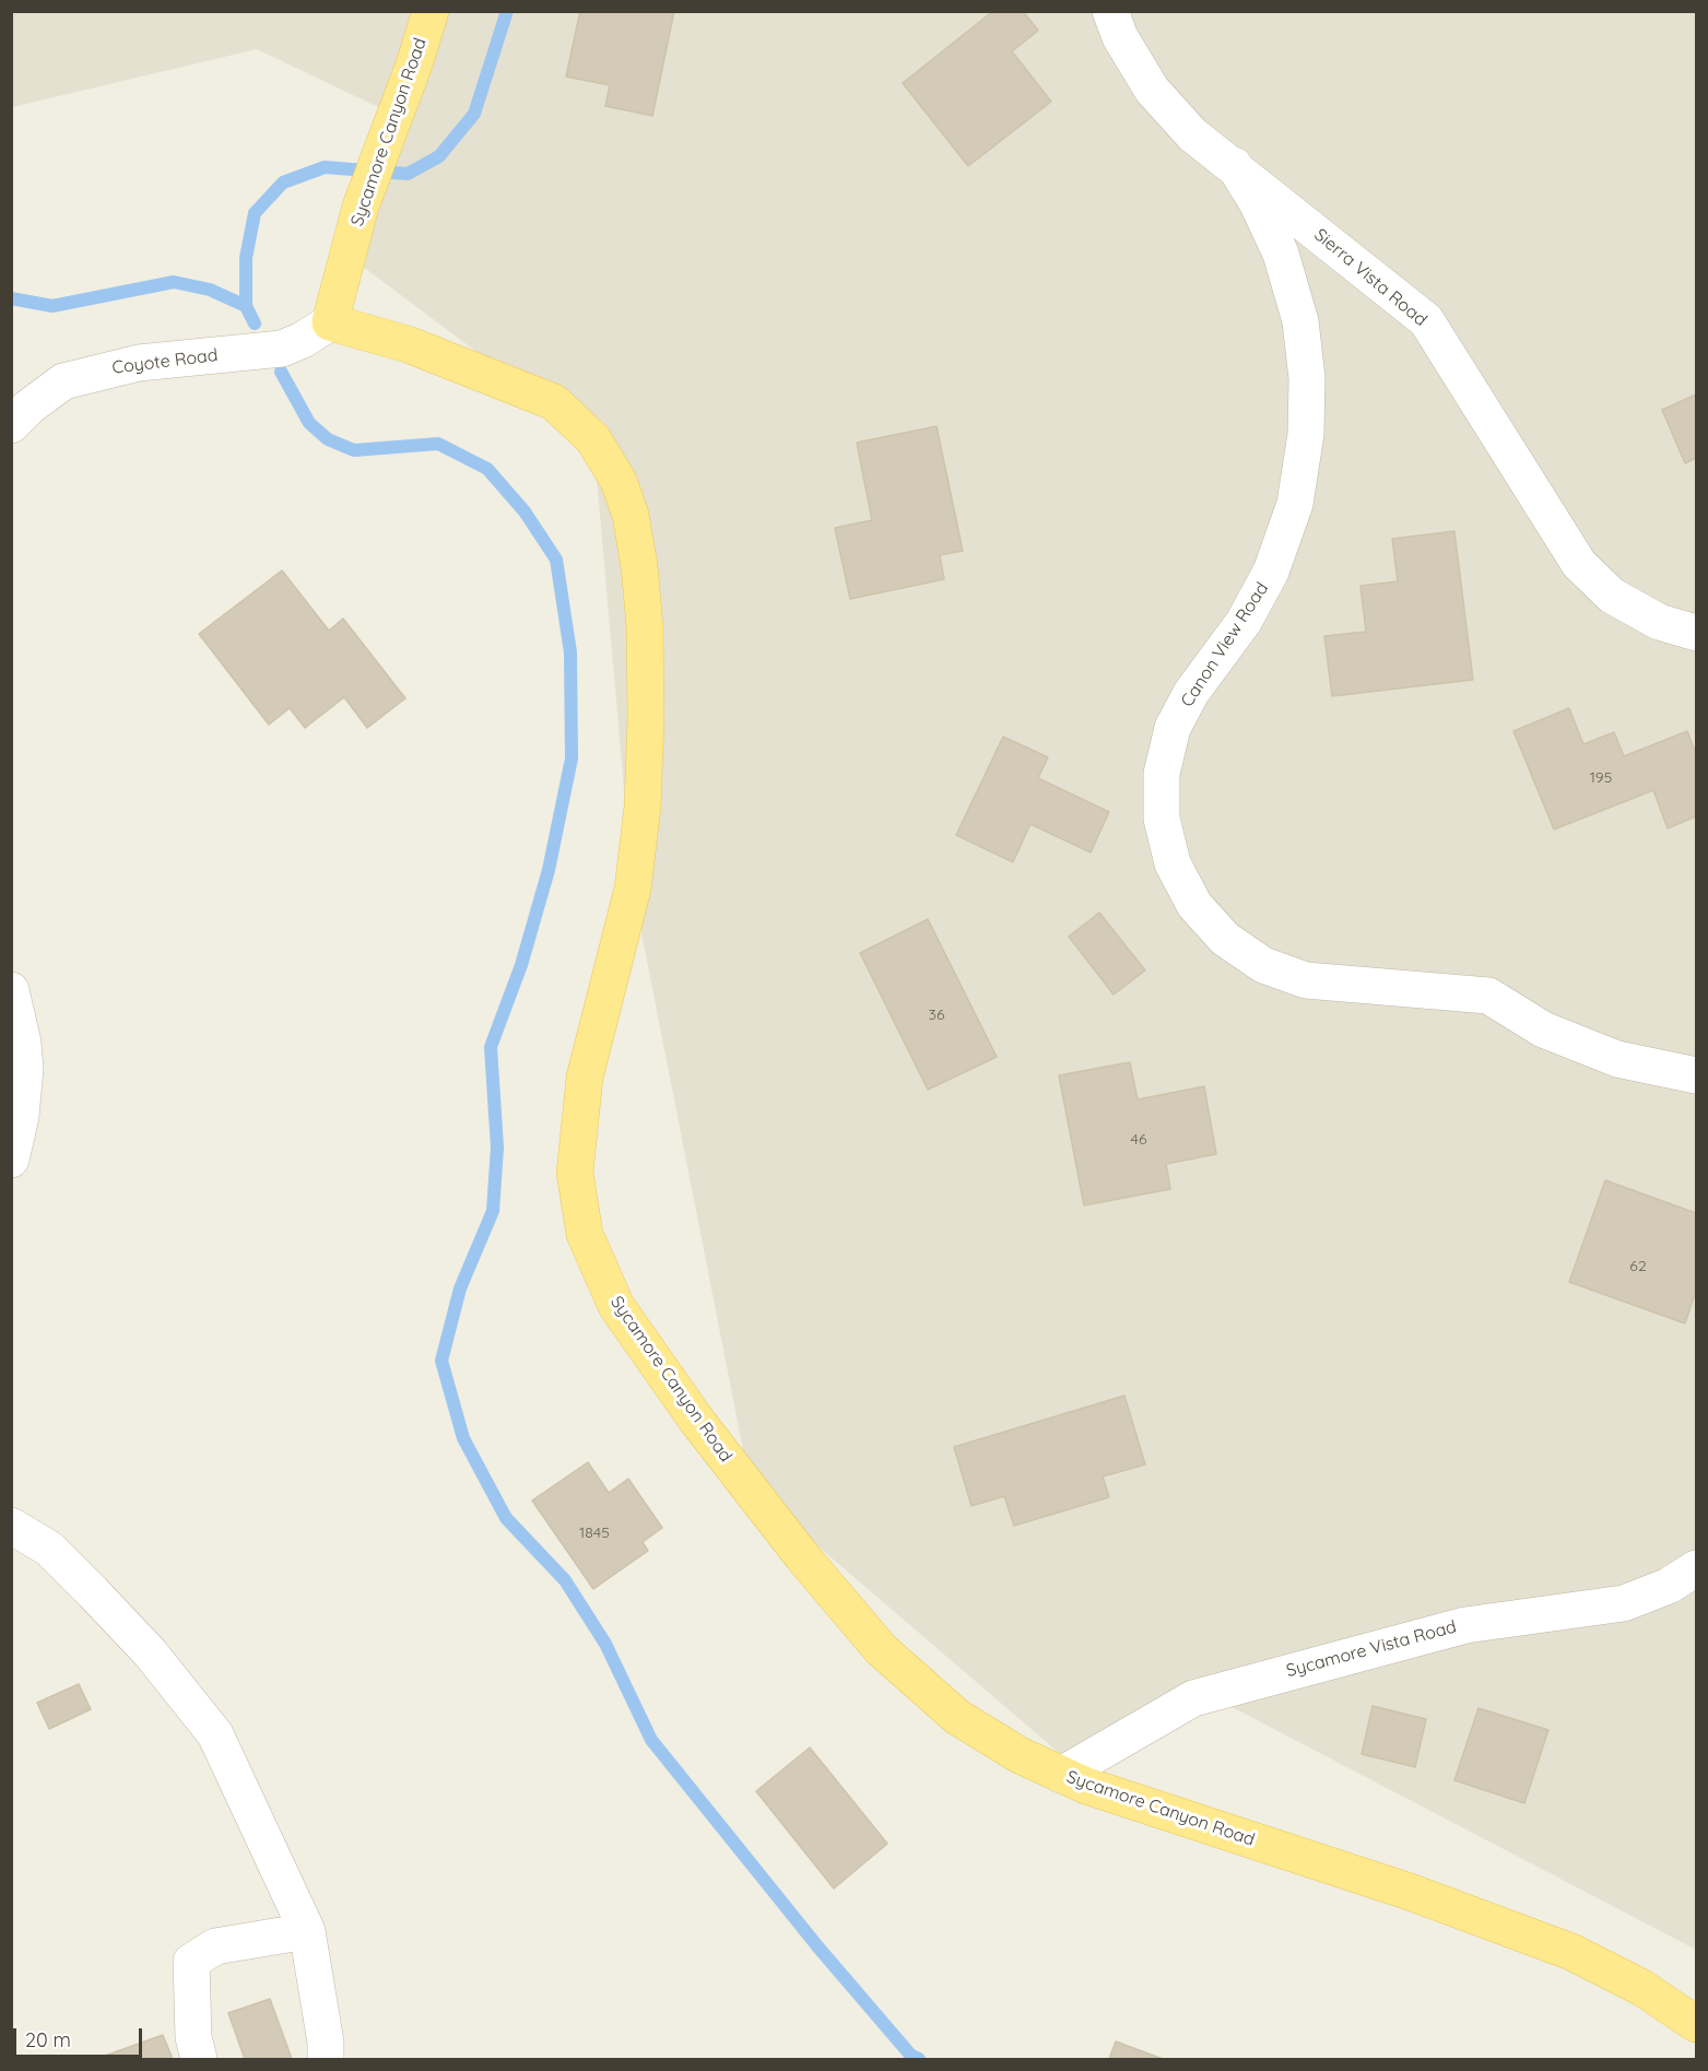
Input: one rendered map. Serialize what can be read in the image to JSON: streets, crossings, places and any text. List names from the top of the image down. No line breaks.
{"streets":{"main road":["Sycamore Canyon Road"],"street":["Sierra Vista Road","Coyote Road","Canon View Road","Sycamore Vista Road"]},"crossings":[["Sycamore Canyon Road","Coyote Road"],["Sycamore Canyon Road","Sycamore Vista Road"],["Sierra Vista Road","Canon View Road"]],"house_numbers":["195","36","46","62","1845"],"scale_bar":"20 m"}
